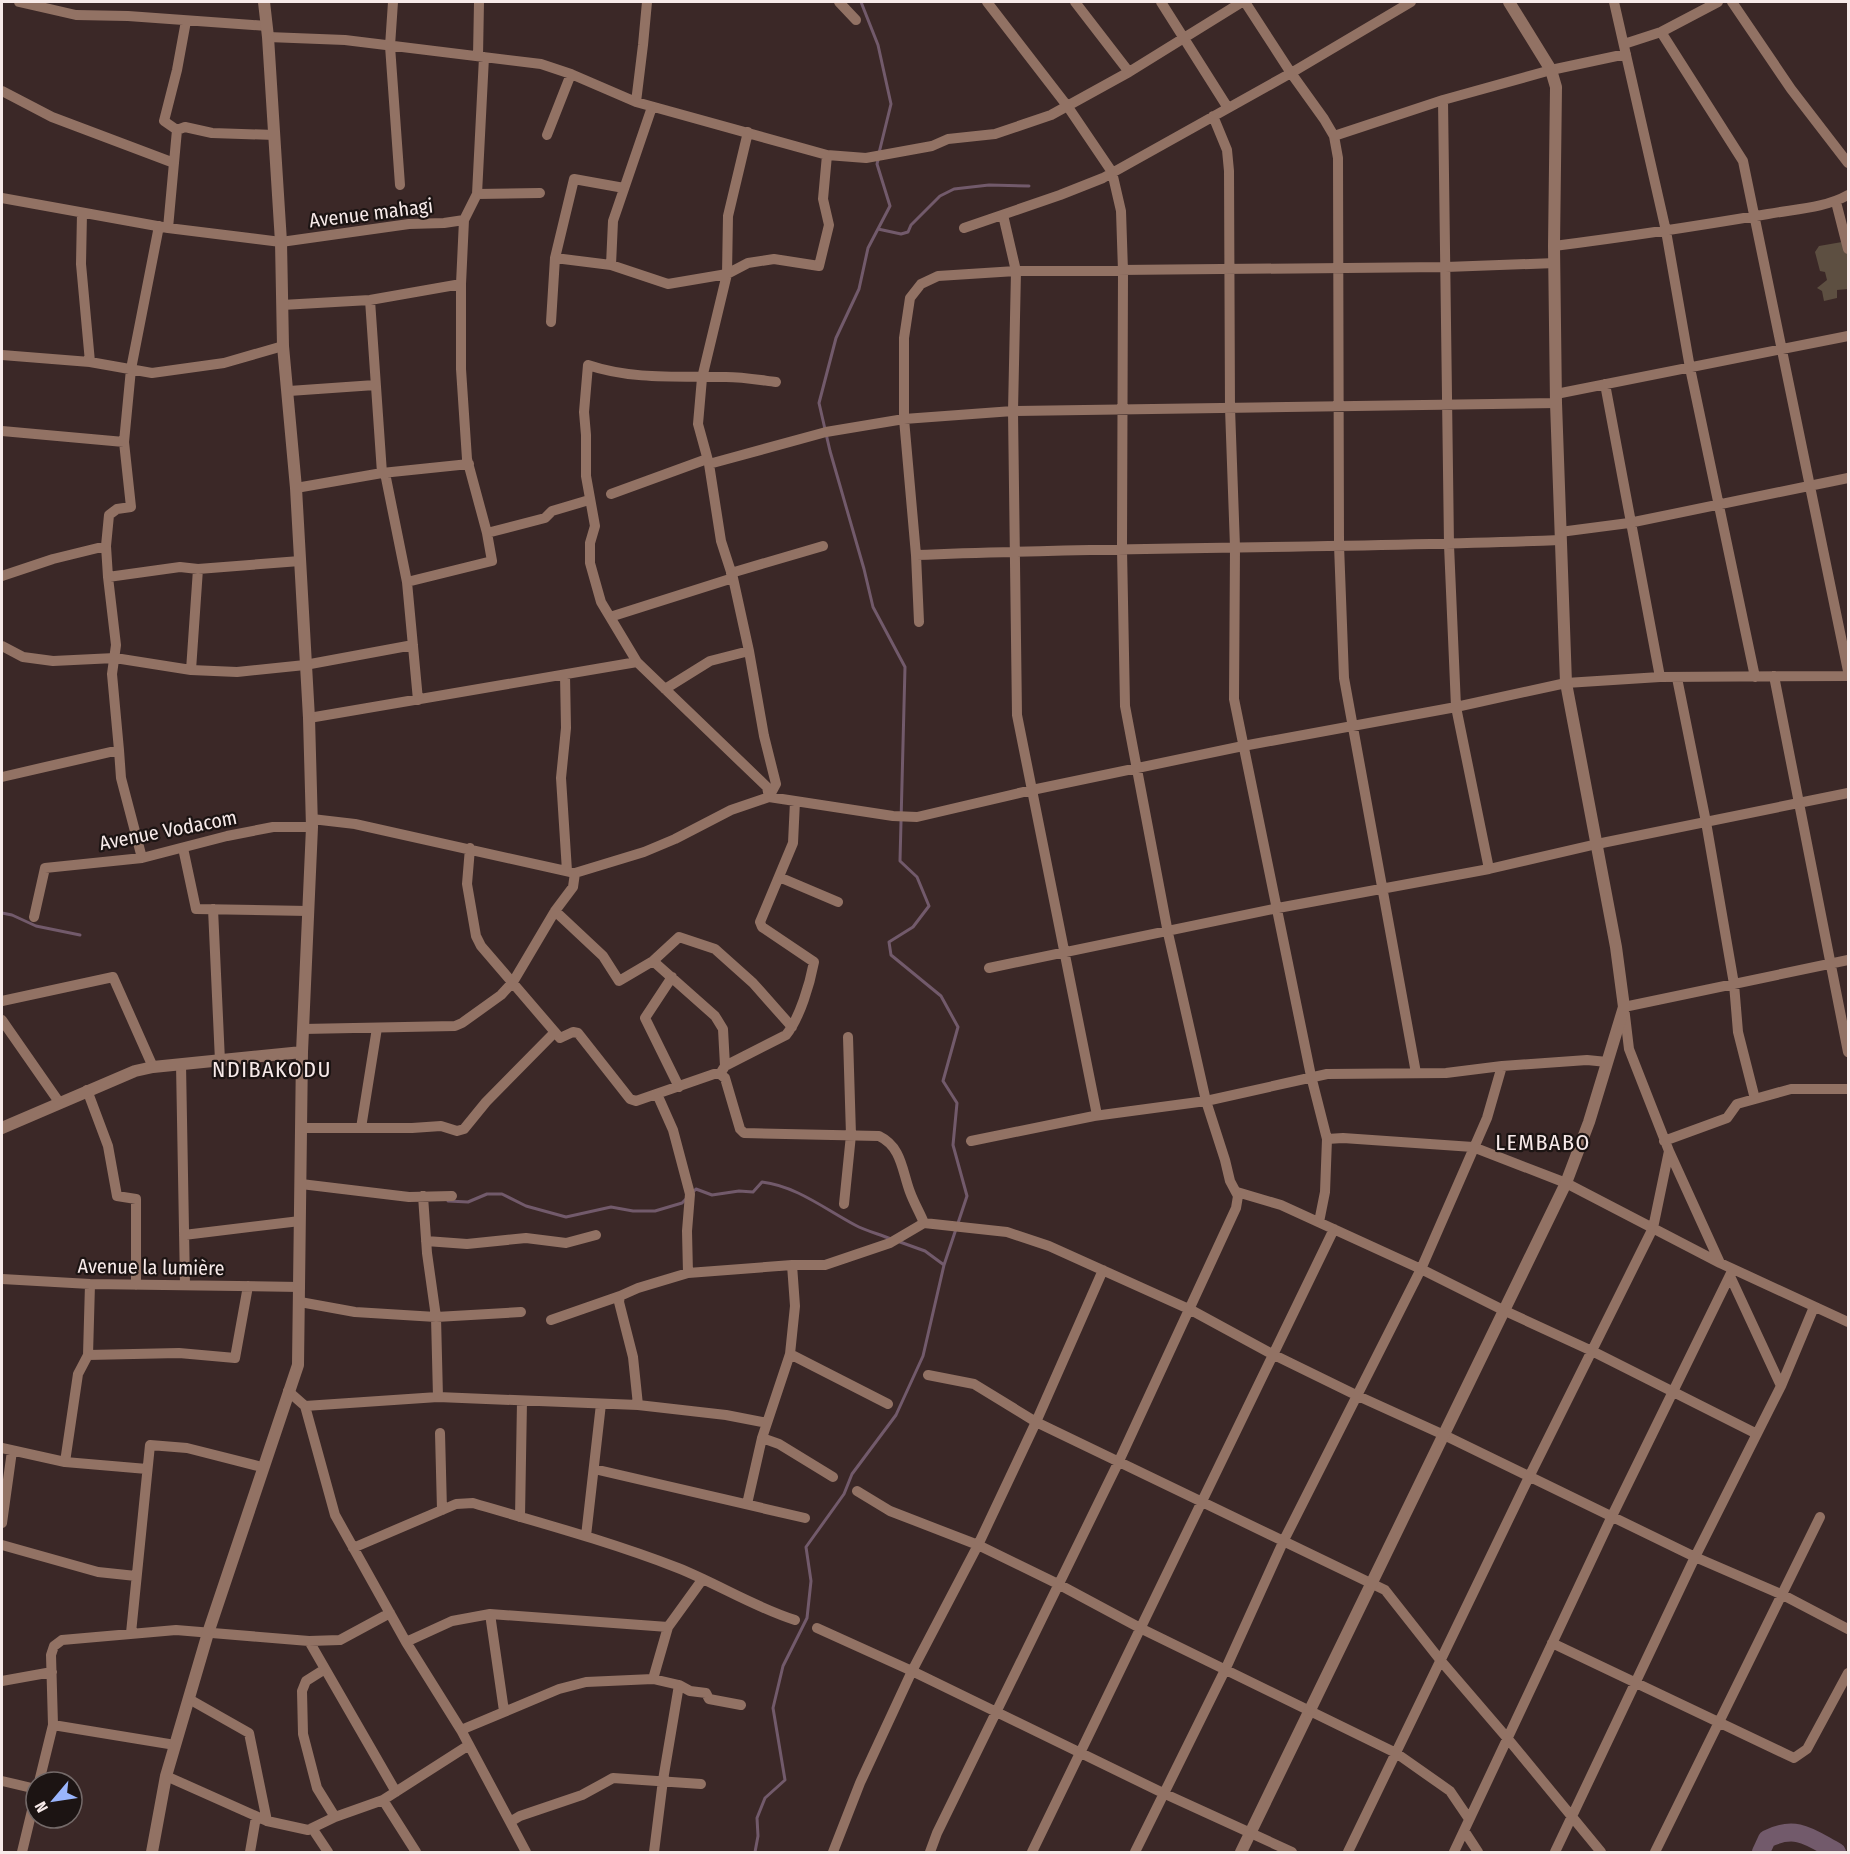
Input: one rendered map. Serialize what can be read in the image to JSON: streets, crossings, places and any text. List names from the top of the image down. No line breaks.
{"streets":{"street":["Avenue mahagi","Avenue Vodacom","Avenue la lumière"]},"districts":["NDIBAKODU","LEMBABO"],"north":"bottom left"}
